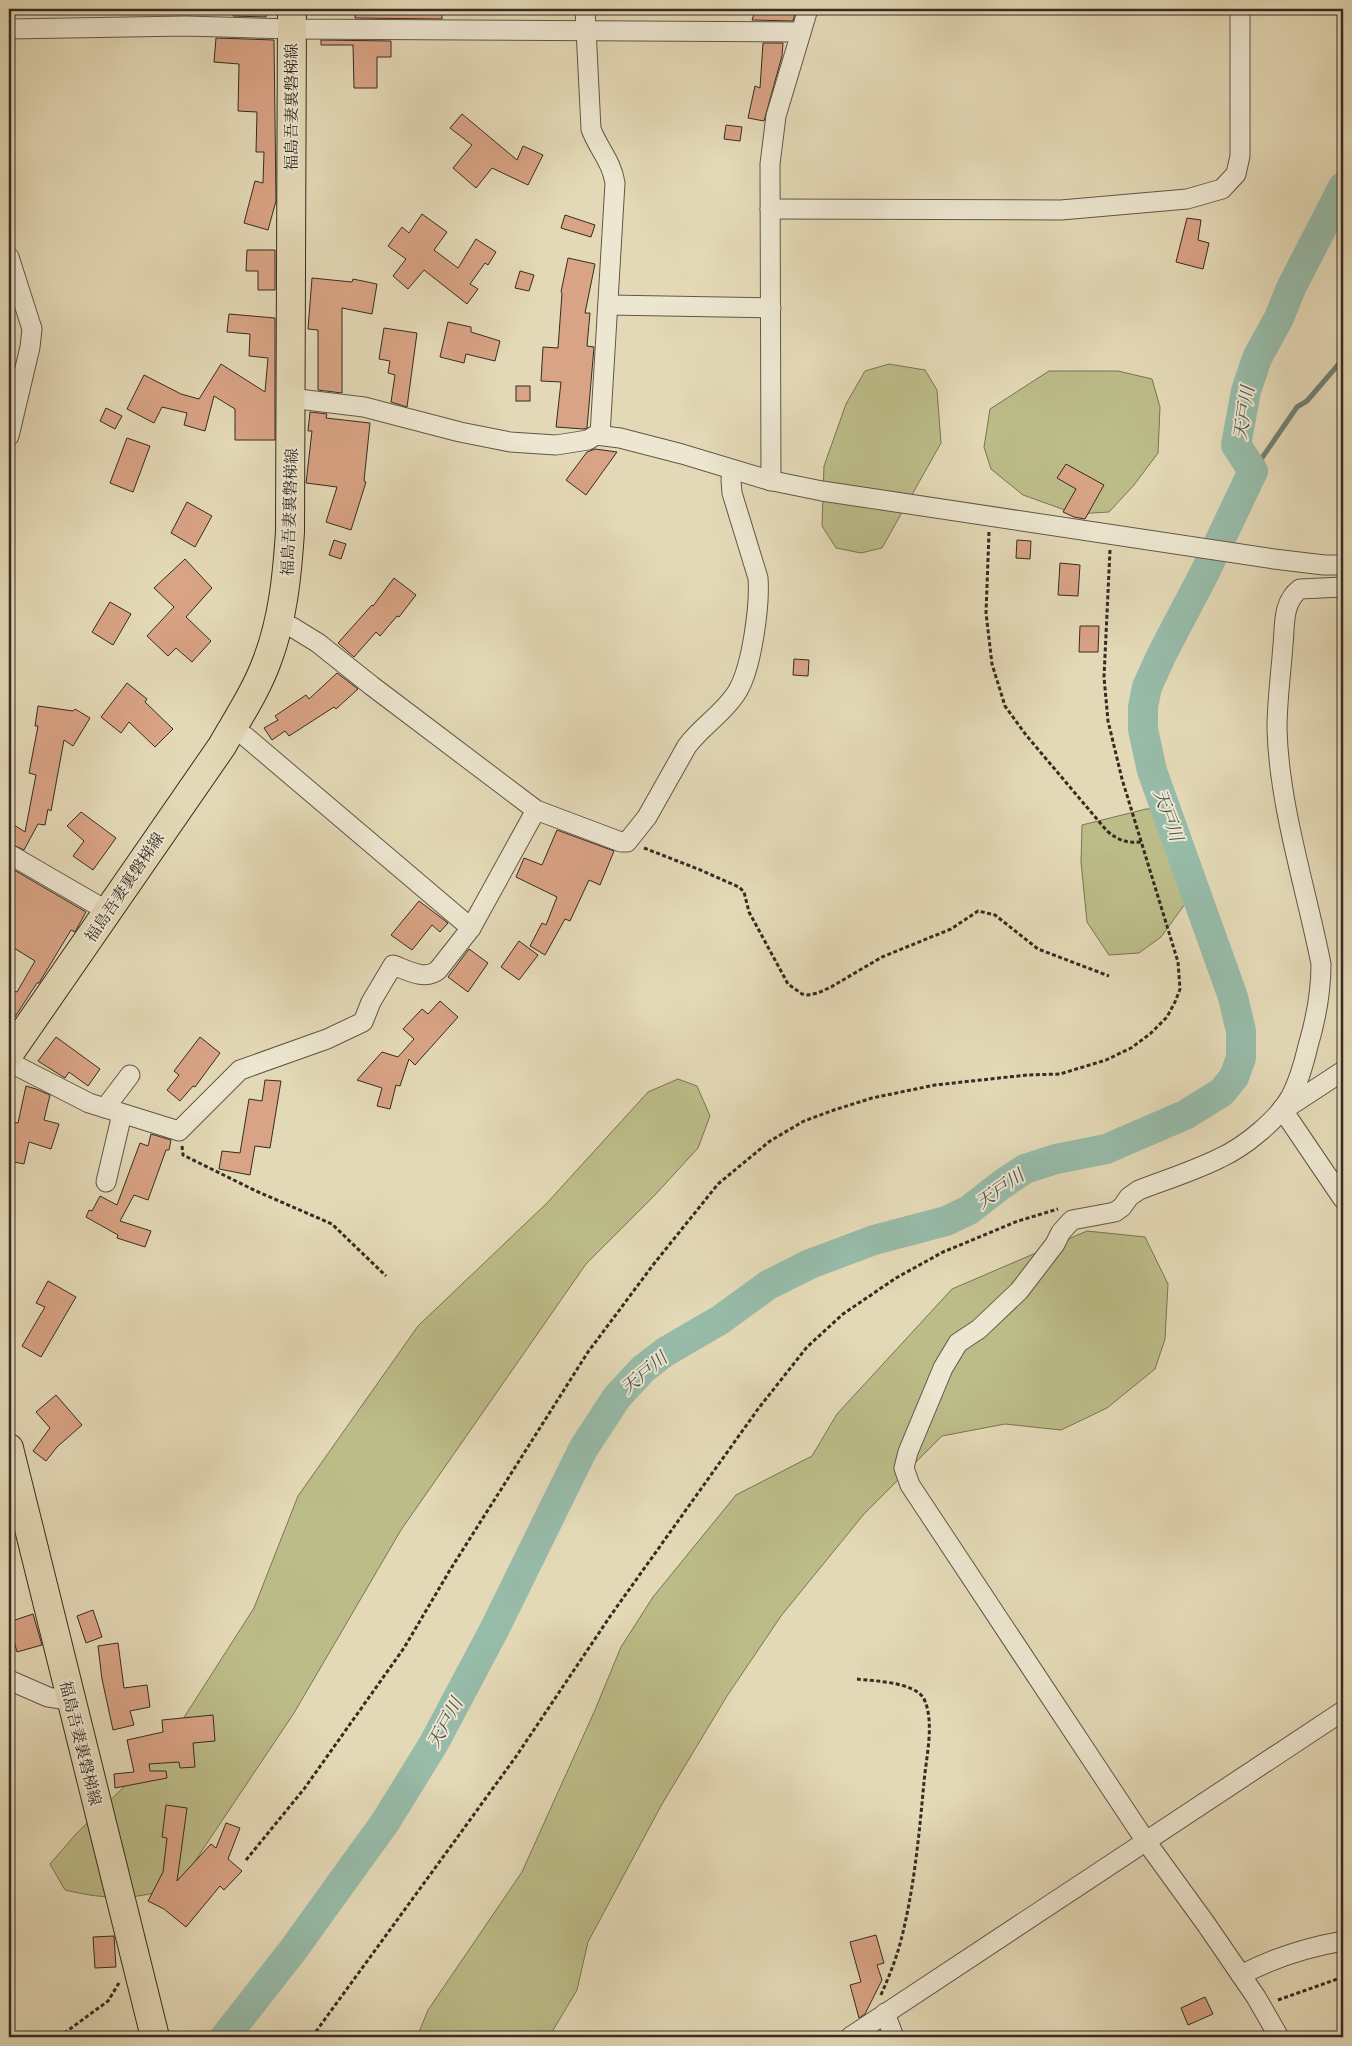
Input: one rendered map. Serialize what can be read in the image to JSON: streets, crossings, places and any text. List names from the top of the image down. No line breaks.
{"streets":{"main road":["福島吾妻裏磐梯線"]},"water":["天戸川"]}
